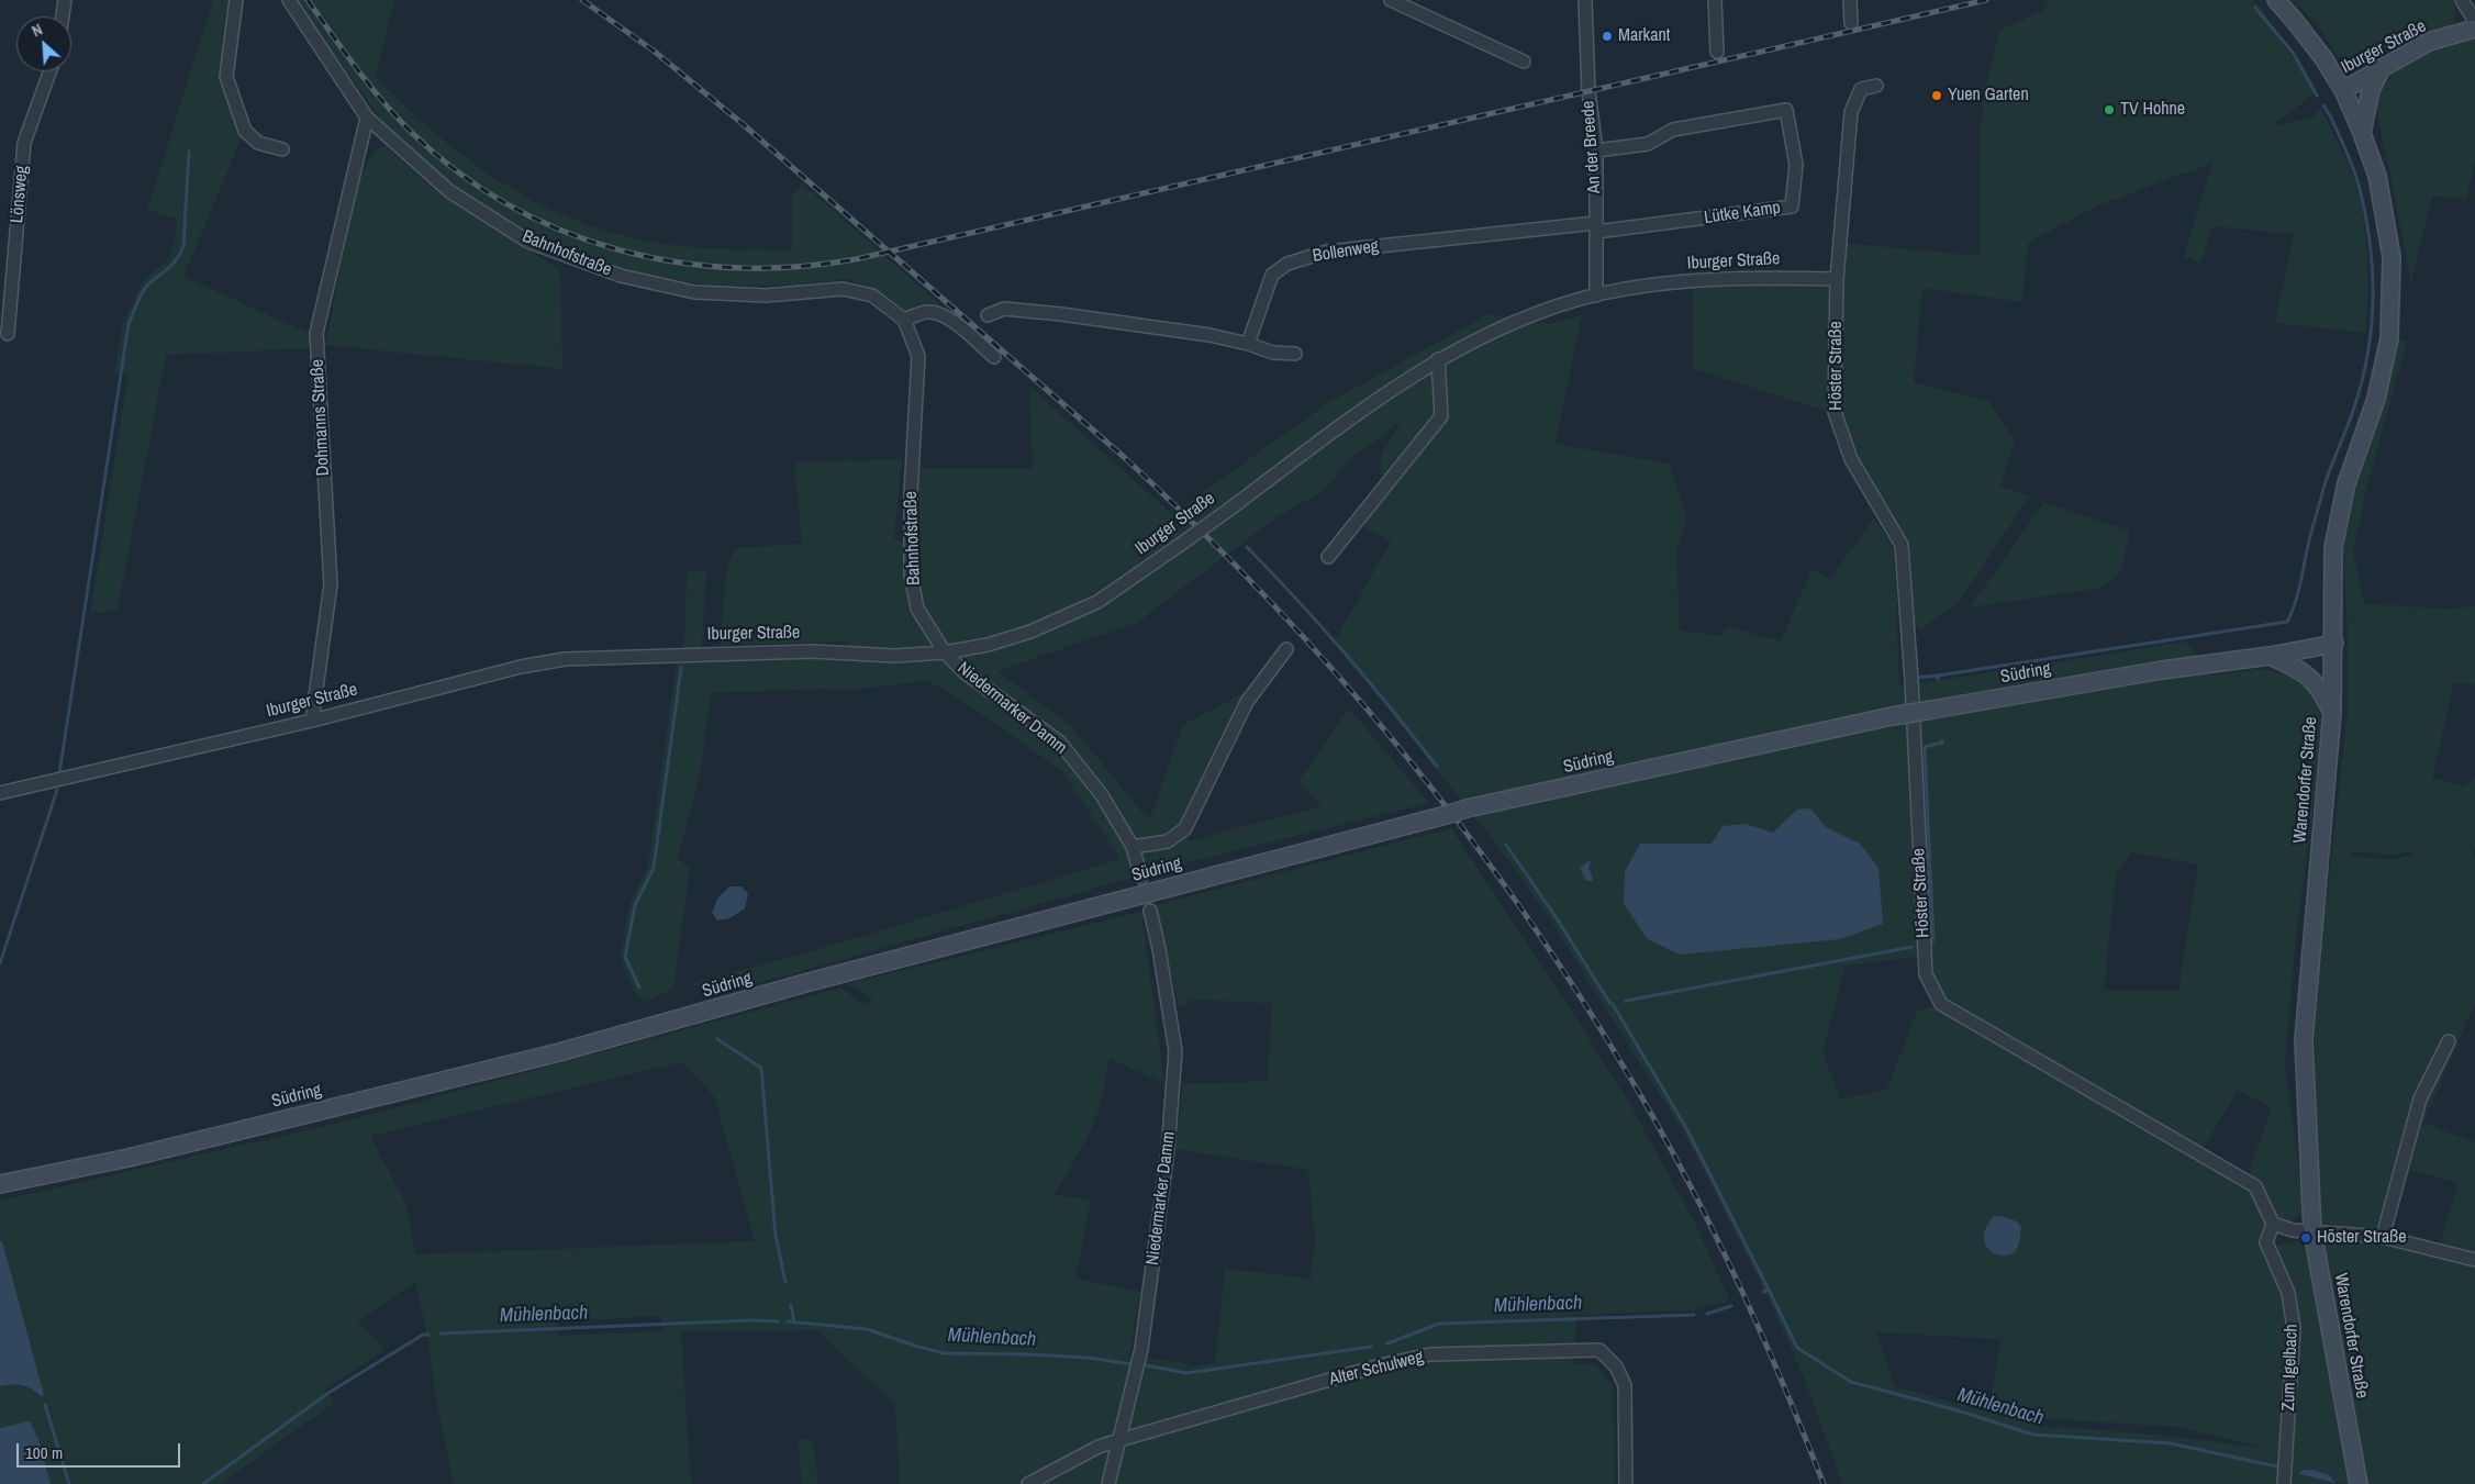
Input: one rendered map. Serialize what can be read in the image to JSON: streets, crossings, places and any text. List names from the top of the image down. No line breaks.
{"streets":{"main road":["Iburger Straße","Südring","Warendorfer Straße"],"street":["An der Breede","Lönsweg","Lütke Kamp","Bollenweg","Bahnhofstraße","Höster Straße","Dohmanns Straße","Niedermarker Damm","Zum Igelbach","Alter Schulweg"]},"crossings":[["Iburger Straße","An der Breede"],["Iburger Straße","Bahnhofstraße"],["Iburger Straße","Höster Straße"],["Iburger Straße","Dohmanns Straße"],["Iburger Straße","Niedermarker Damm"],["Iburger Straße","Warendorfer Straße"],["An der Breede","Lütke Kamp"],["An der Breede","Bollenweg"],["Lütke Kamp","Bollenweg"],["Bahnhofstraße","Dohmanns Straße"],["Bahnhofstraße","Niedermarker Damm"],["Höster Straße","Zum Igelbach"],["Südring","Warendorfer Straße"],["Niedermarker Damm","Alter Schulweg"]],"water":["Mühlenbach"],"places":["Markant","Yuen Garten","TV Hohne","Höster Straße"],"scale_bar":"100 m","north":"top left"}
